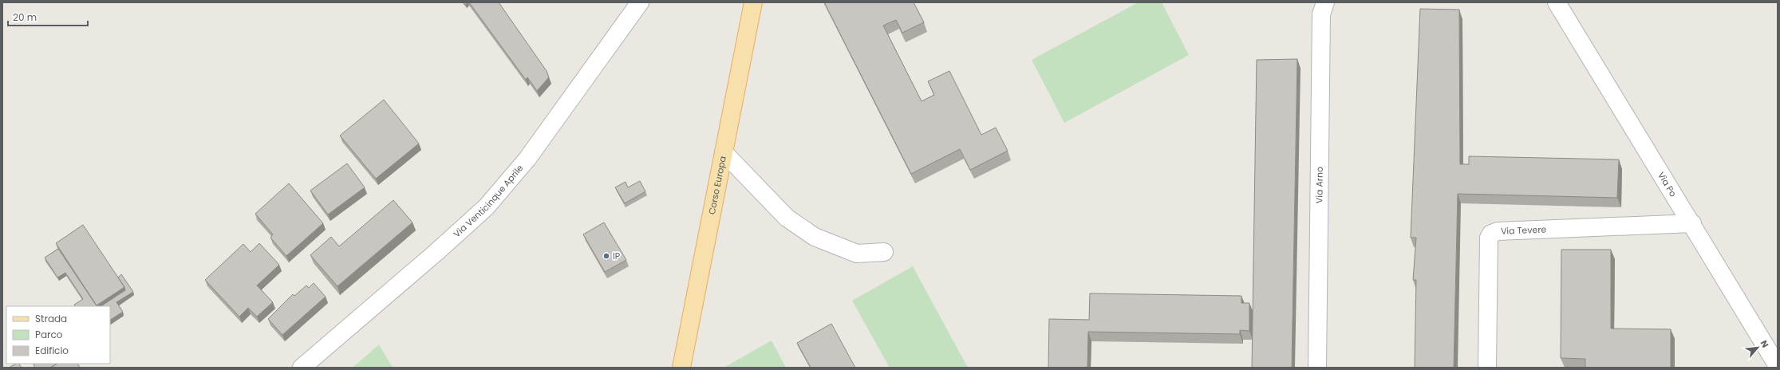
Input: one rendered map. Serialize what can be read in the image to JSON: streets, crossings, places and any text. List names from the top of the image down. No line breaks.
{"streets":{"main road":["Corso Europa"],"street":["Via Po","Via Arno","Via Venticinque Aprile","Via Tevere"]},"crossings":[["Via Po","Via Tevere"]],"places":["IP"],"legend":["Strada","Parco","Edificio"],"scale_bar":"20 m","north":"top right"}
